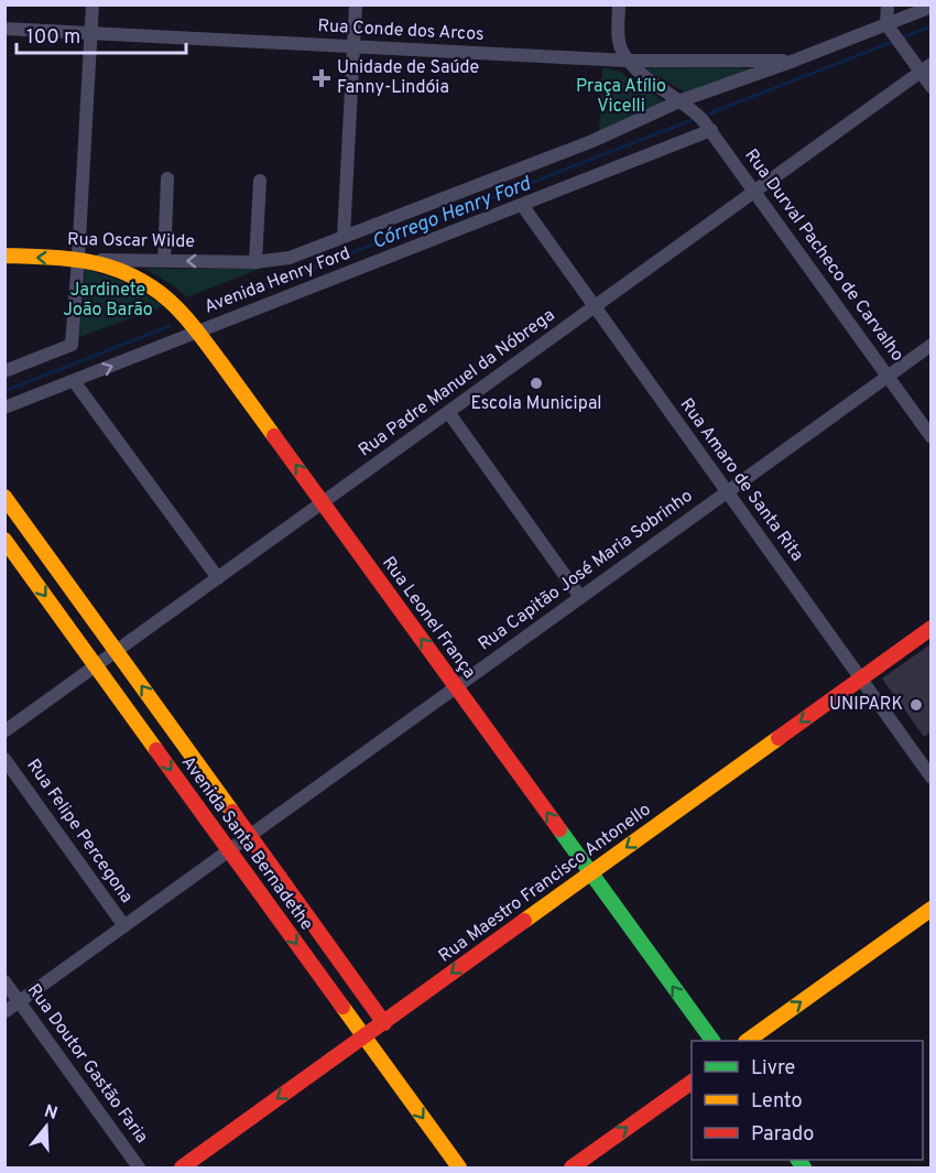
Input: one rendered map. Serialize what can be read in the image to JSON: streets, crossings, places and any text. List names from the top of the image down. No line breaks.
{"streets":{"main road":["Rua Oscar Wilde","Rua Leonel França","Avenida Santa Bernadethe","Rua Maestro Francisco Antonello"],"street":["Rua Conde dos Arcos","Rua Durval Pacheco de Carvalho","Avenida Henry Ford","Rua Padre Manuel da Nóbrega","Rua Amaro de Santa Rita","Rua Capitão José Maria Sobrinho","Rua Felipe Percegona","Rua Doutor Gastão Faria"]},"crossings":[["Rua Conde dos Arcos","Rua Durval Pacheco de Carvalho"],["Rua Conde dos Arcos","Avenida Henry Ford"],["Rua Oscar Wilde","Avenida Henry Ford"],["Rua Oscar Wilde","Rua Leonel França"],["Rua Durval Pacheco de Carvalho","Avenida Henry Ford"],["Rua Durval Pacheco de Carvalho","Rua Padre Manuel da Nóbrega"],["Rua Durval Pacheco de Carvalho","Rua Capitão José Maria Sobrinho"],["Avenida Henry Ford","Rua Amaro de Santa Rita"],["Avenida Henry Ford","Rua Leonel França"],["Rua Padre Manuel da Nóbrega","Rua Amaro de Santa Rita"],["Rua Padre Manuel da Nóbrega","Rua Leonel França"],["Rua Padre Manuel da Nóbrega","Avenida Santa Bernadethe"],["Rua Amaro de Santa Rita","Rua Capitão José Maria Sobrinho"],["Rua Amaro de Santa Rita","Rua Maestro Francisco Antonello"],["Rua Capitão José Maria Sobrinho","Rua Leonel França"],["Rua Capitão José Maria Sobrinho","Rua Felipe Percegona"],["Rua Capitão José Maria Sobrinho","Avenida Santa Bernadethe"],["Rua Capitão José Maria Sobrinho","Rua Doutor Gastão Faria"],["Rua Leonel França","Rua Maestro Francisco Antonello"],["Avenida Santa Bernadethe","Rua Maestro Francisco Antonello"]],"one_way":["Rua Oscar Wilde","Rua Leonel França","Rua Maestro Francisco Antonello"],"water":["Córrego Henry Ford"],"parks":["Praça Atílio Vicelli","Jardinete João Barão"],"places":{"health":["Unidade de Saúde Fanny-Lindóia"],"other":["Escola Municipal","UNIPARK"]},"legend":["Livre","Lento","Parado"],"scale_bar":"100 m","north":"top"}
